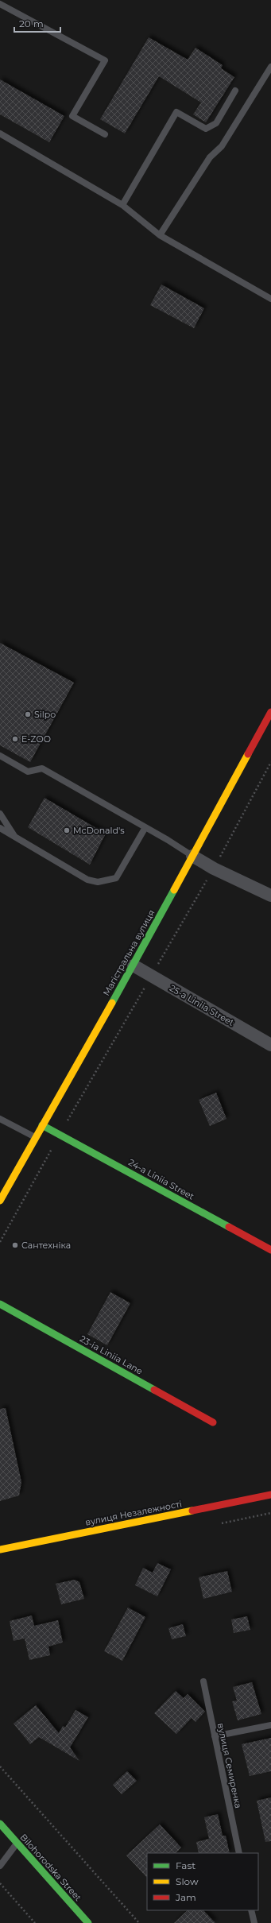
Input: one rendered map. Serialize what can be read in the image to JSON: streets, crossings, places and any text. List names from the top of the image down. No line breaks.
{"streets":{"main road":["Магістральна вулиця","24-a Liniia Street","23-ia Liniia Lane","вулиця Незалежності","Bilohorodska Street"],"street":["25-a Liniia Street"],"lane":["вулиця Семиренка"]},"crossings":[["Магістральна вулиця","25-a Liniia Street"],["Магістральна вулиця","24-a Liniia Street"]],"places":["Silpo","E-ZOO","McDonald's","Сантехніка"],"legend":["Fast","Slow","Jam"],"scale_bar":"20 m"}
